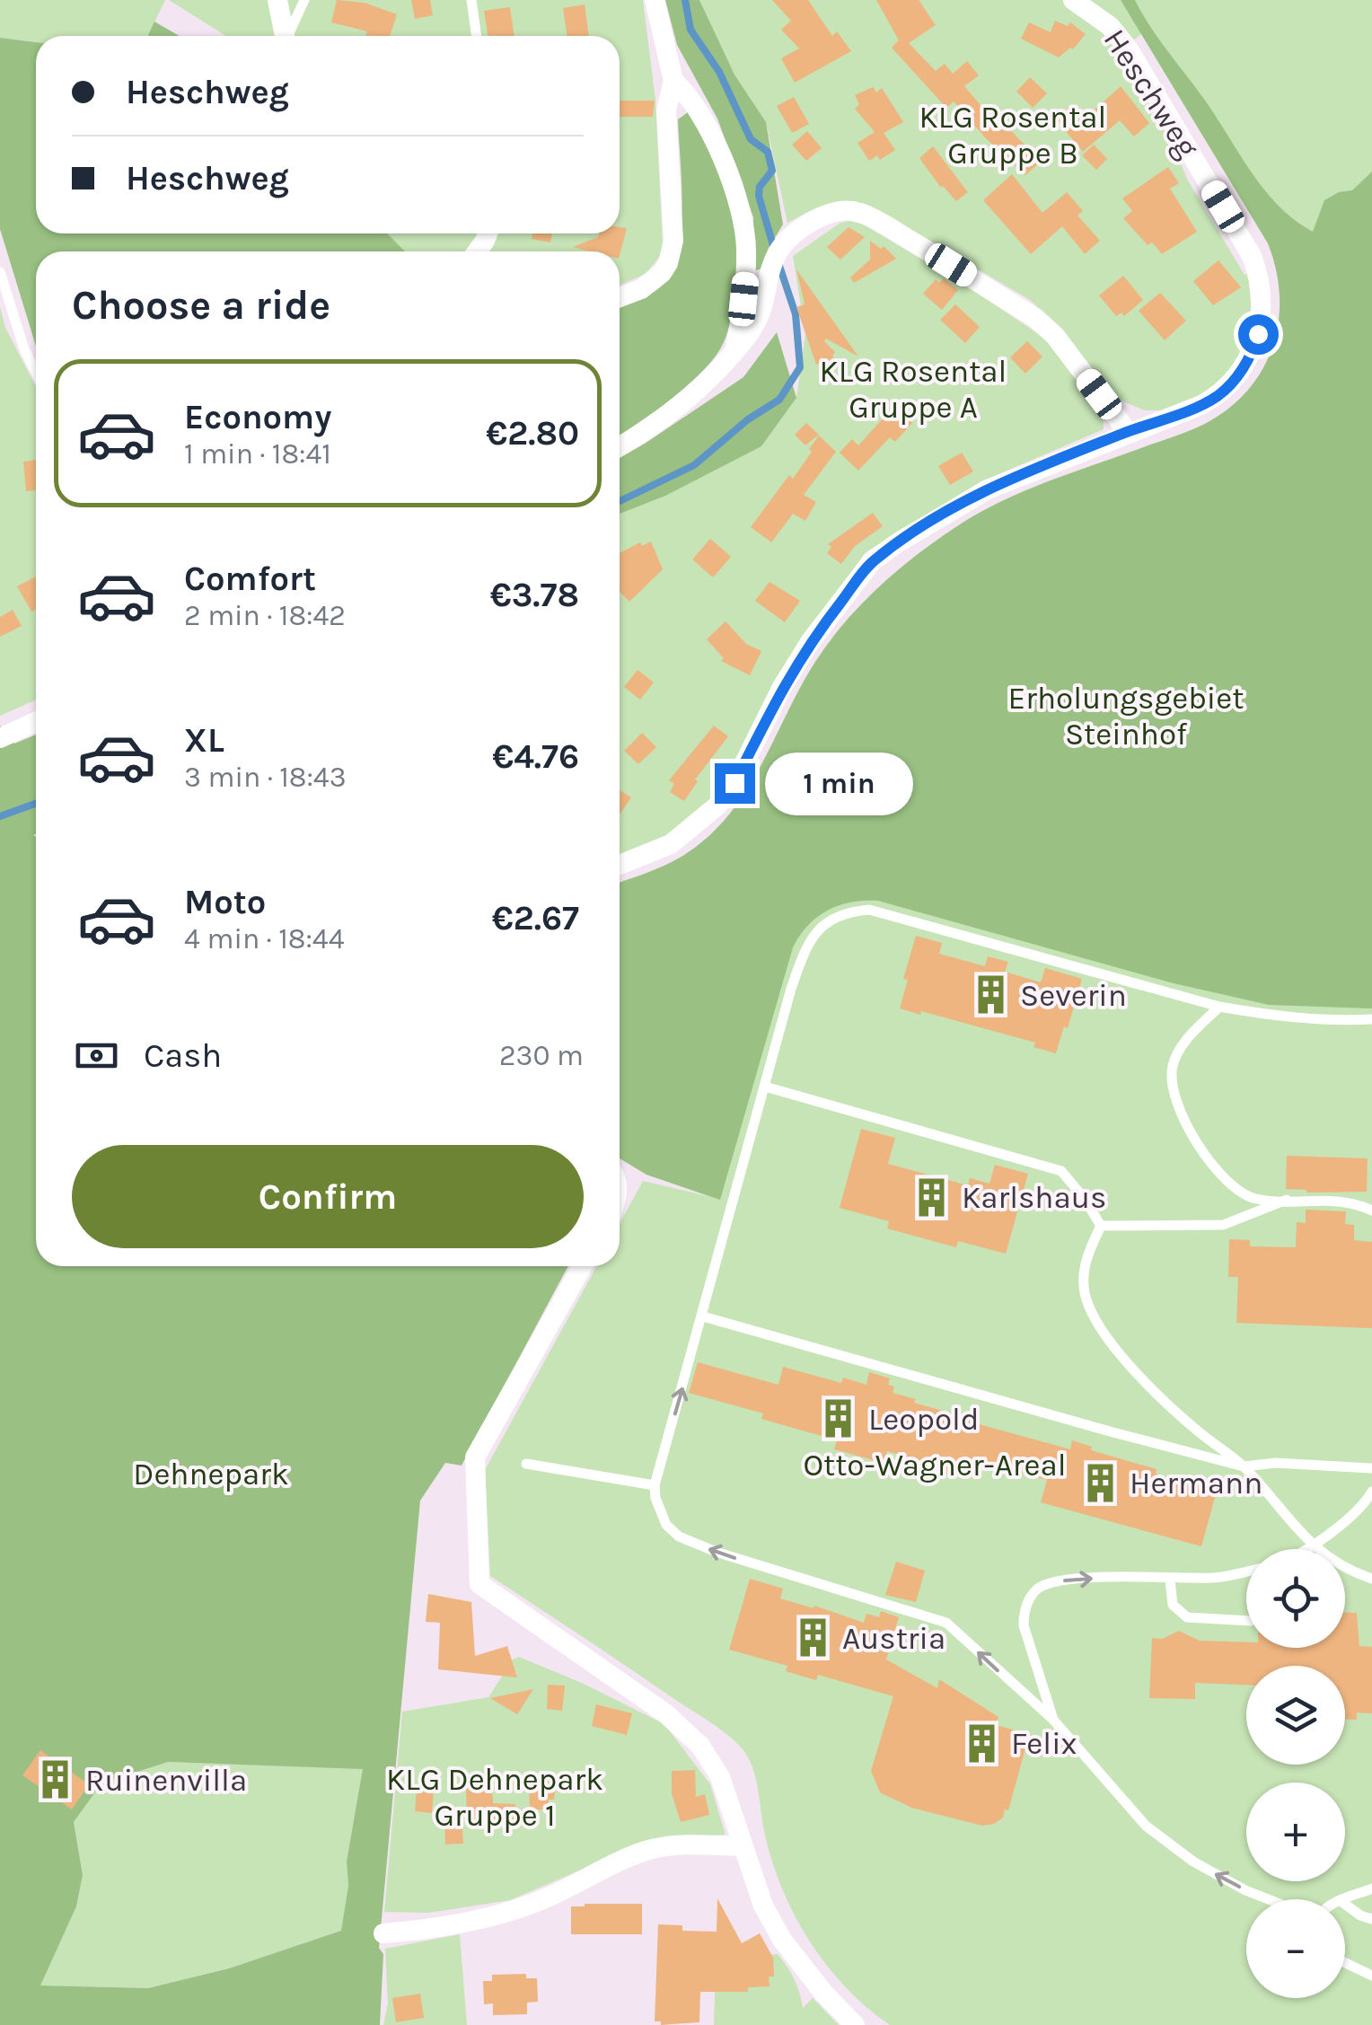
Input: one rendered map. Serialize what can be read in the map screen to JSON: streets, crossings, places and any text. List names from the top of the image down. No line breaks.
{"streets":{"street":["Heschweg"]},"parks":["KLG Rosental Gruppe B","KLG Rosental Gruppe A","Erholungsgebiet Steinhof","Otto-Wagner-Areal","Dehnepark","KLG Dehnepark Gruppe 1"],"places":{"building":["Severin","Karlshaus","Leopold","Hermann","Austria","Felix","Ruinenvilla"]},"page":{"banner":["Heschweg","Heschweg"],"heading":"Choose a ride","list":[{"name":"Economy","note":"1 min · 18:41","value":"€2.80"},{"name":"Comfort","note":"2 min · 18:42","value":"€3.78"},{"name":"XL","note":"3 min · 18:43","value":"€4.76"},{"name":"Moto","note":"4 min · 18:44","value":"€2.67"}],"bubble":"1 min","pay":["Cash","230 m"],"buttons":"Confirm","map_buttons":["+","−"]}}
